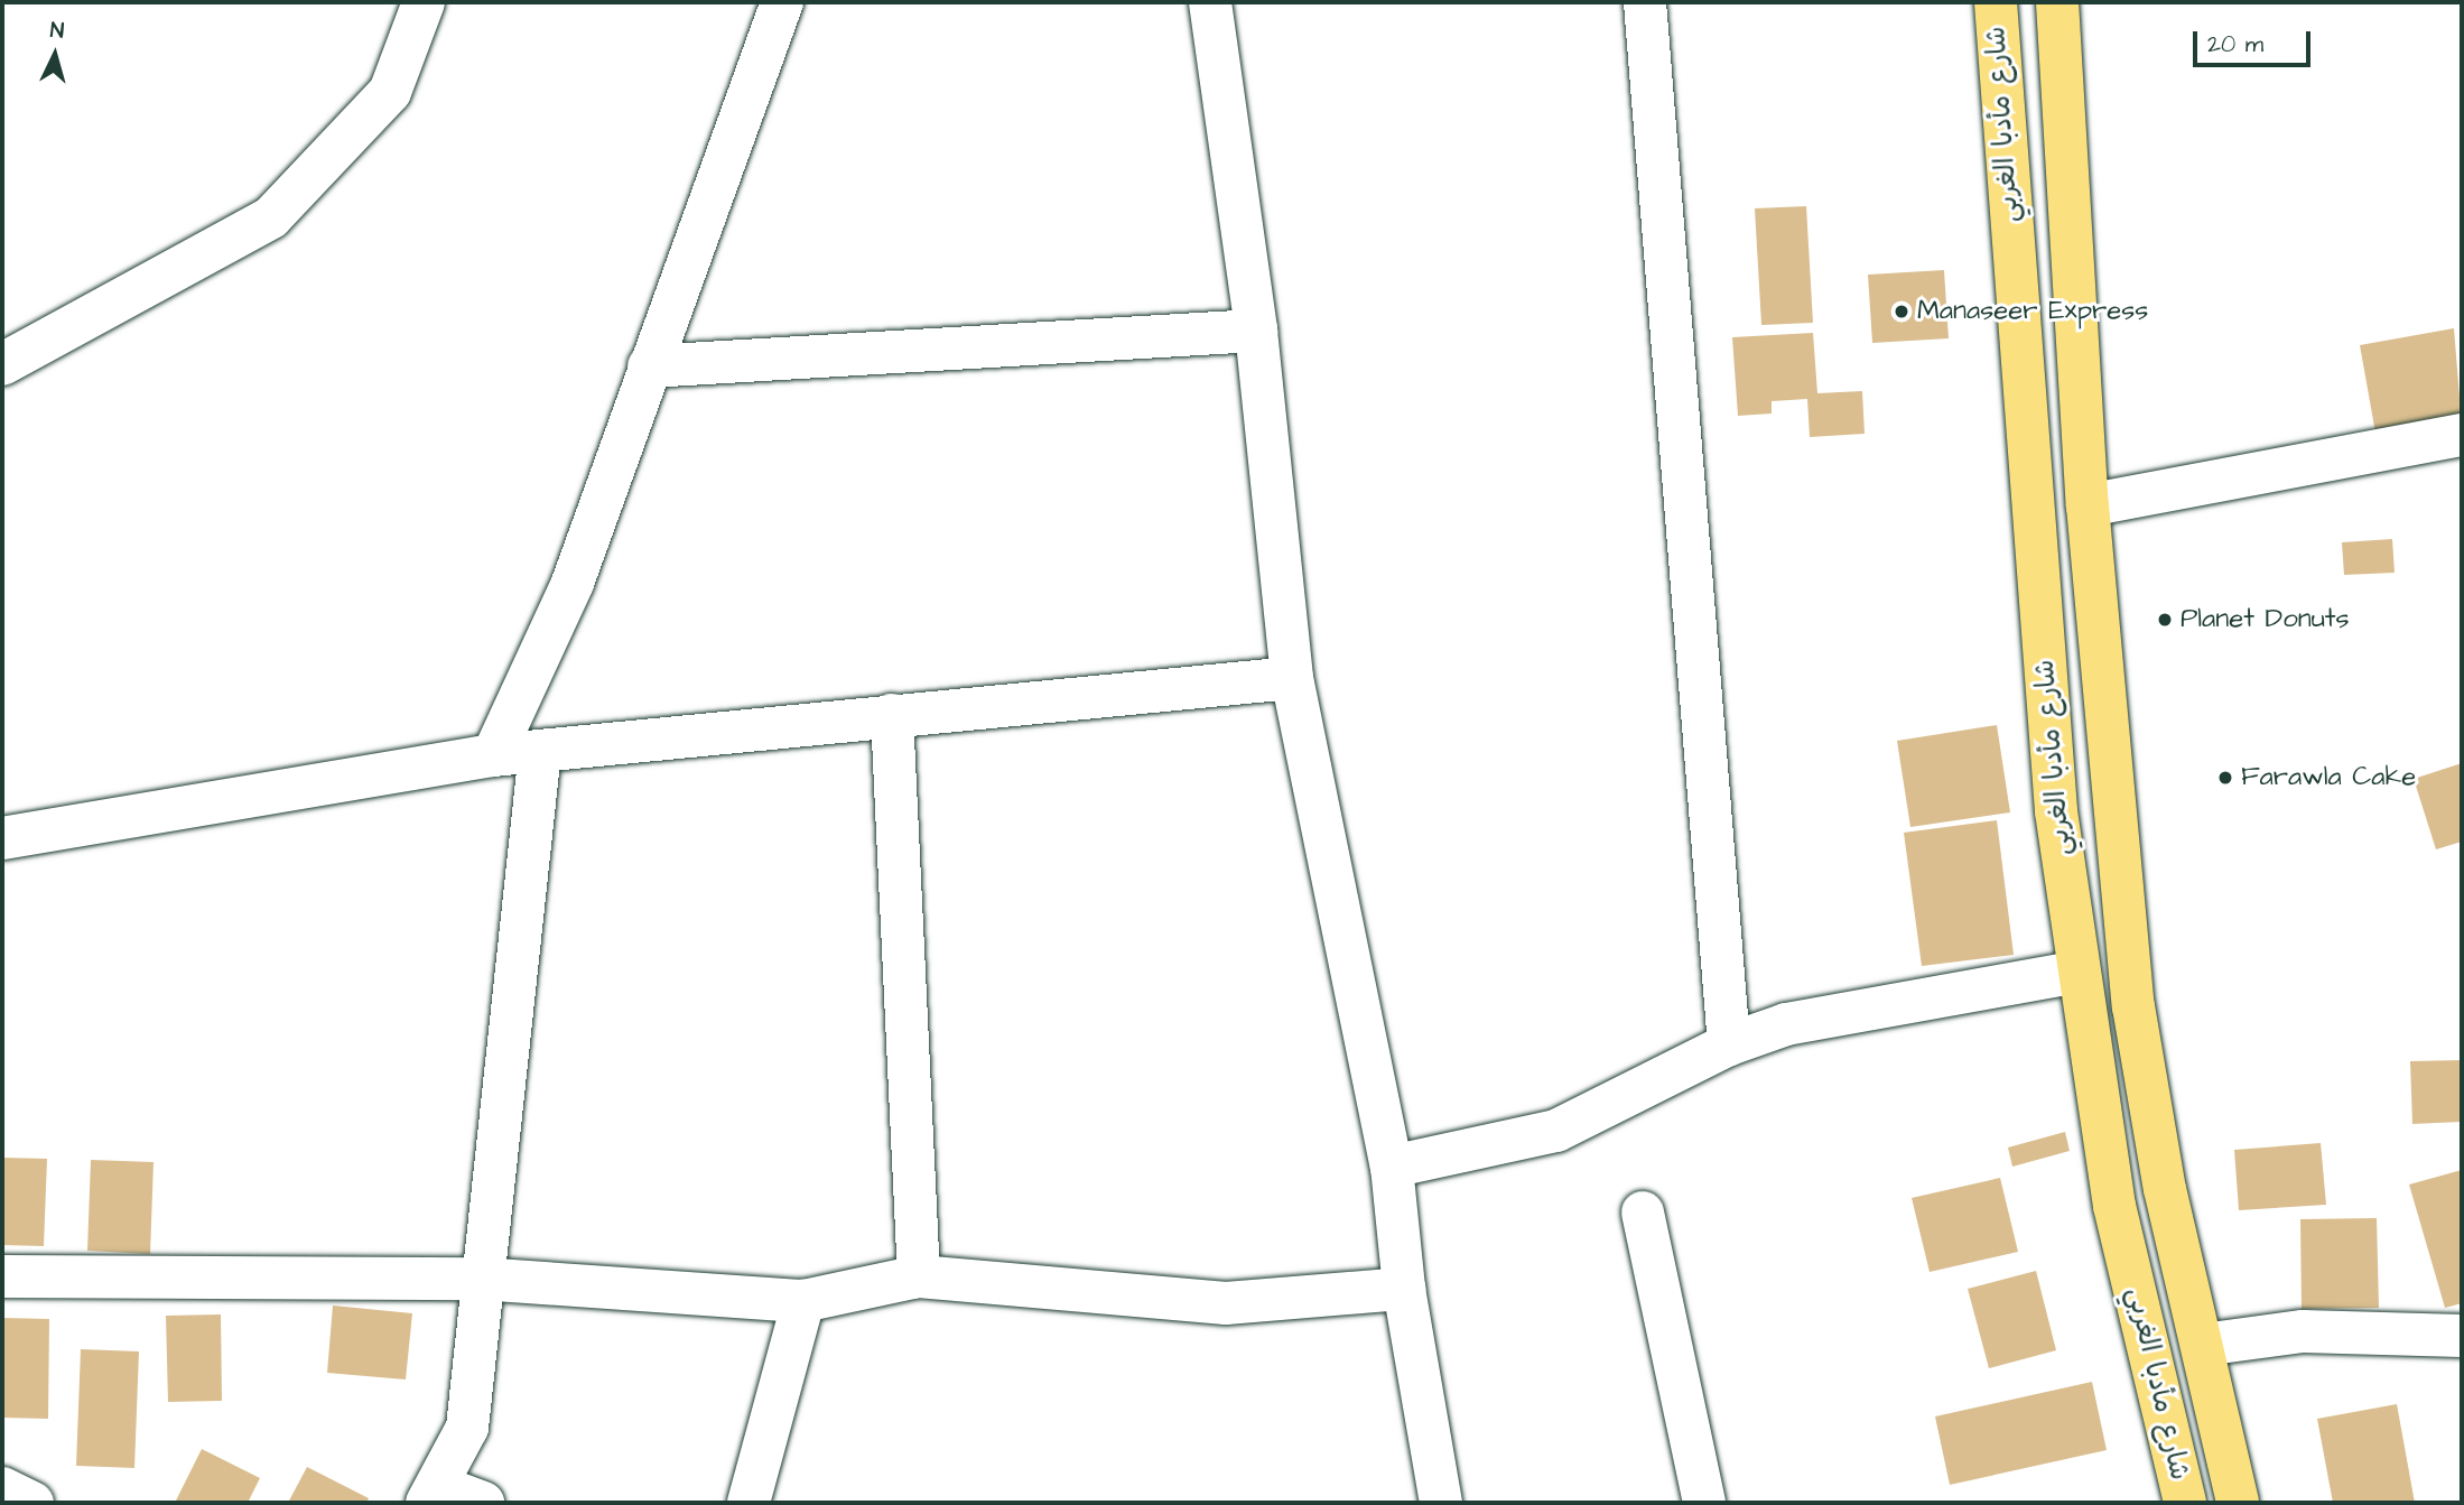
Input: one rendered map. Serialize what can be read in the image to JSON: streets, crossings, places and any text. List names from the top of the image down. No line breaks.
{"streets":{"main road":["شارع مأدبا الغربي"]},"places":["Manaseer Express","Planet Donuts","Farawla Cake"],"scale_bar":"20 m","north":"top"}
